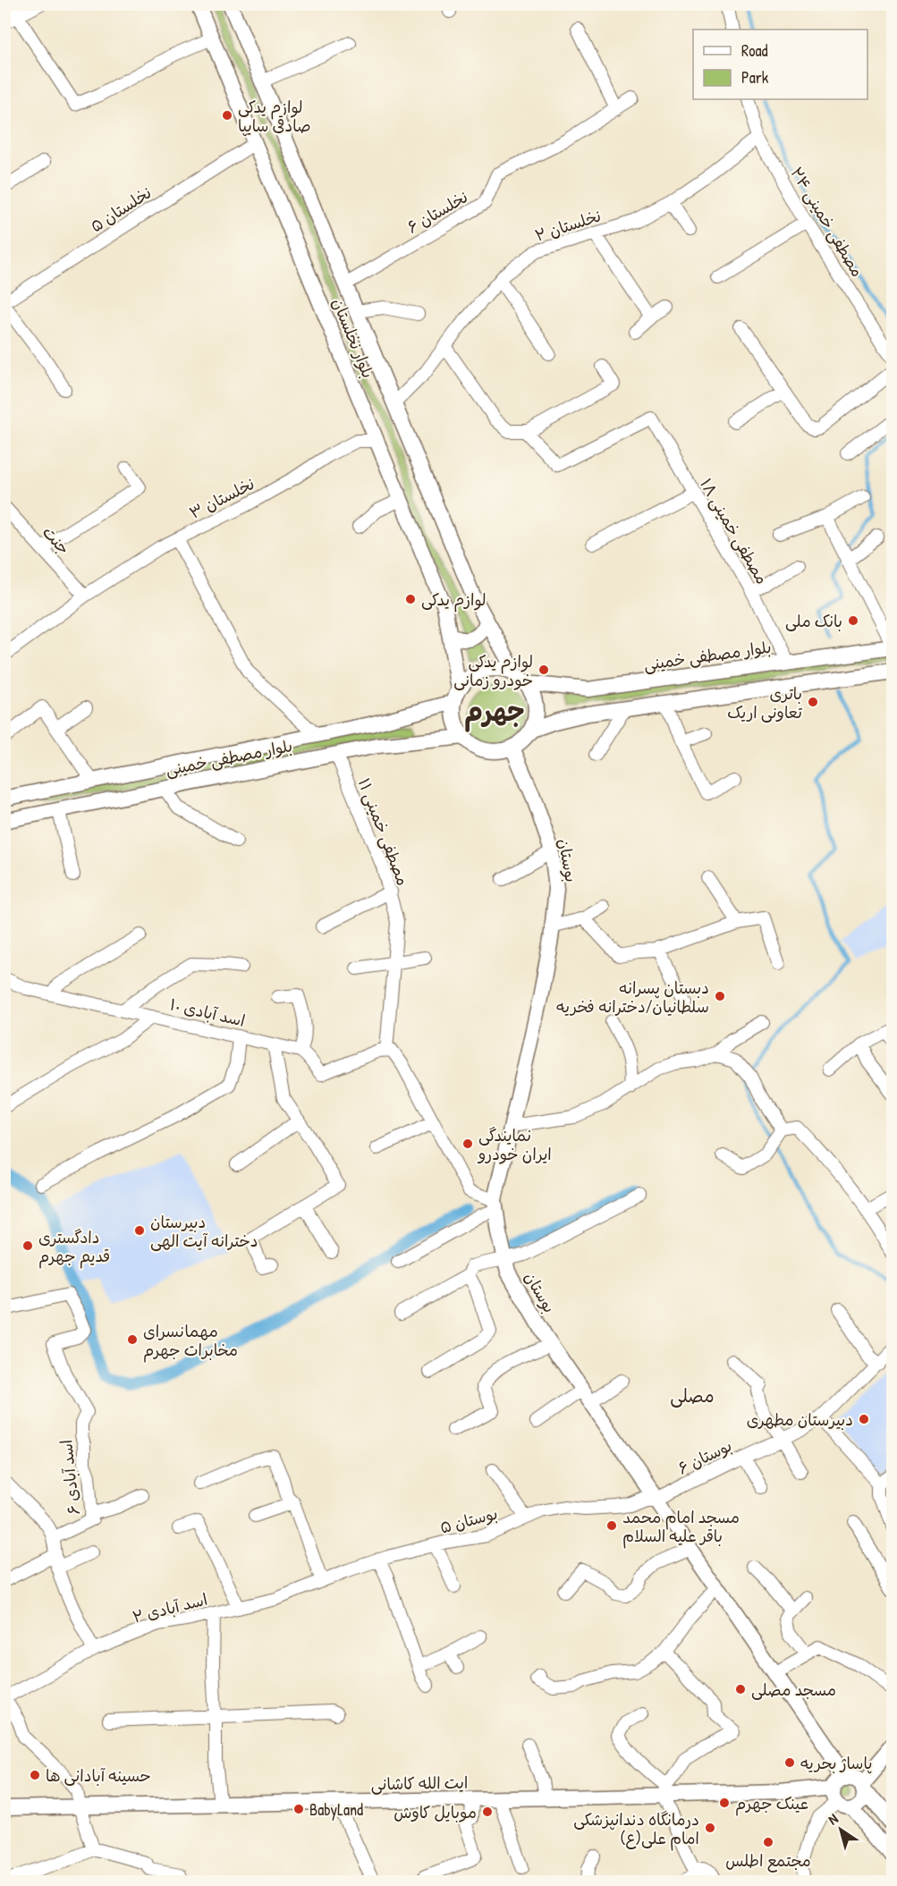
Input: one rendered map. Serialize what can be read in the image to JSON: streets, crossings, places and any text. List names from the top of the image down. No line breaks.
{"streets":{"main road":["بلوار نخلستان","بلوار مصطفی خمینی","بوستان","ایت الله کاشانی"],"street":["نخلستان ۵","نخلستان ۶","مصطفی خمینی ۲۴","نخلستان ۲","نخلستان ۳","مصطفی خمینی ۱۸","جنت","مصطفی خمینی ۱۱","اسد آبادی ۱۰","بوستان ۶","اسد آبادی ۶","بوستان ۵","اسد آبادی ۲"]},"crossings":[["نخلستان ۵","بلوار نخلستان"],["نخلستان ۶","بلوار نخلستان"],["مصطفی خمینی ۲۴","نخلستان ۲"],["نخلستان ۲","بلوار نخلستان"],["بلوار نخلستان","نخلستان ۳"],["بلوار نخلستان","بلوار مصطفی خمینی"],["بلوار نخلستان","بوستان"],["نخلستان ۳","جنت"],["مصطفی خمینی ۱۸","بلوار مصطفی خمینی"],["بلوار مصطفی خمینی","مصطفی خمینی ۱۱"],["بلوار مصطفی خمینی","بوستان"],["بوستان","بوستان ۶"],["بوستان","بوستان ۵"],["بوستان","ایت الله کاشانی"],["بوستان ۶","بوستان ۵"],["بوستان ۵","اسد آبادی ۲"]],"districts":["جهرم","مصلی"],"places":["لوازم یدکی صادقی سایپا","لوازم یدکی","بانک ملی","لوازم یدکی خودرو زمانی","باتری تعاونی اریک","دبستان پسرانه سلطانیان/دخترانه فخریه","نمایندگی ایران خودرو","دبیرستان دخترانه آیت الهی","دادگستری قدیم جهرم","مهمانسرای مخابرات جهرم","دبیرستان مطهری","مسجد امام محمد باقر علیه السلام","مسجد مصلی","پاساژ بحریه","حسینه آبادانی ها","عینک جهرم","BabyLand","موبایل کاوش","درمانگاه دندانپزشکی امام علی(ع)","مجتمع اطلس"],"legend":["Road","Park"],"north":"top left"}
